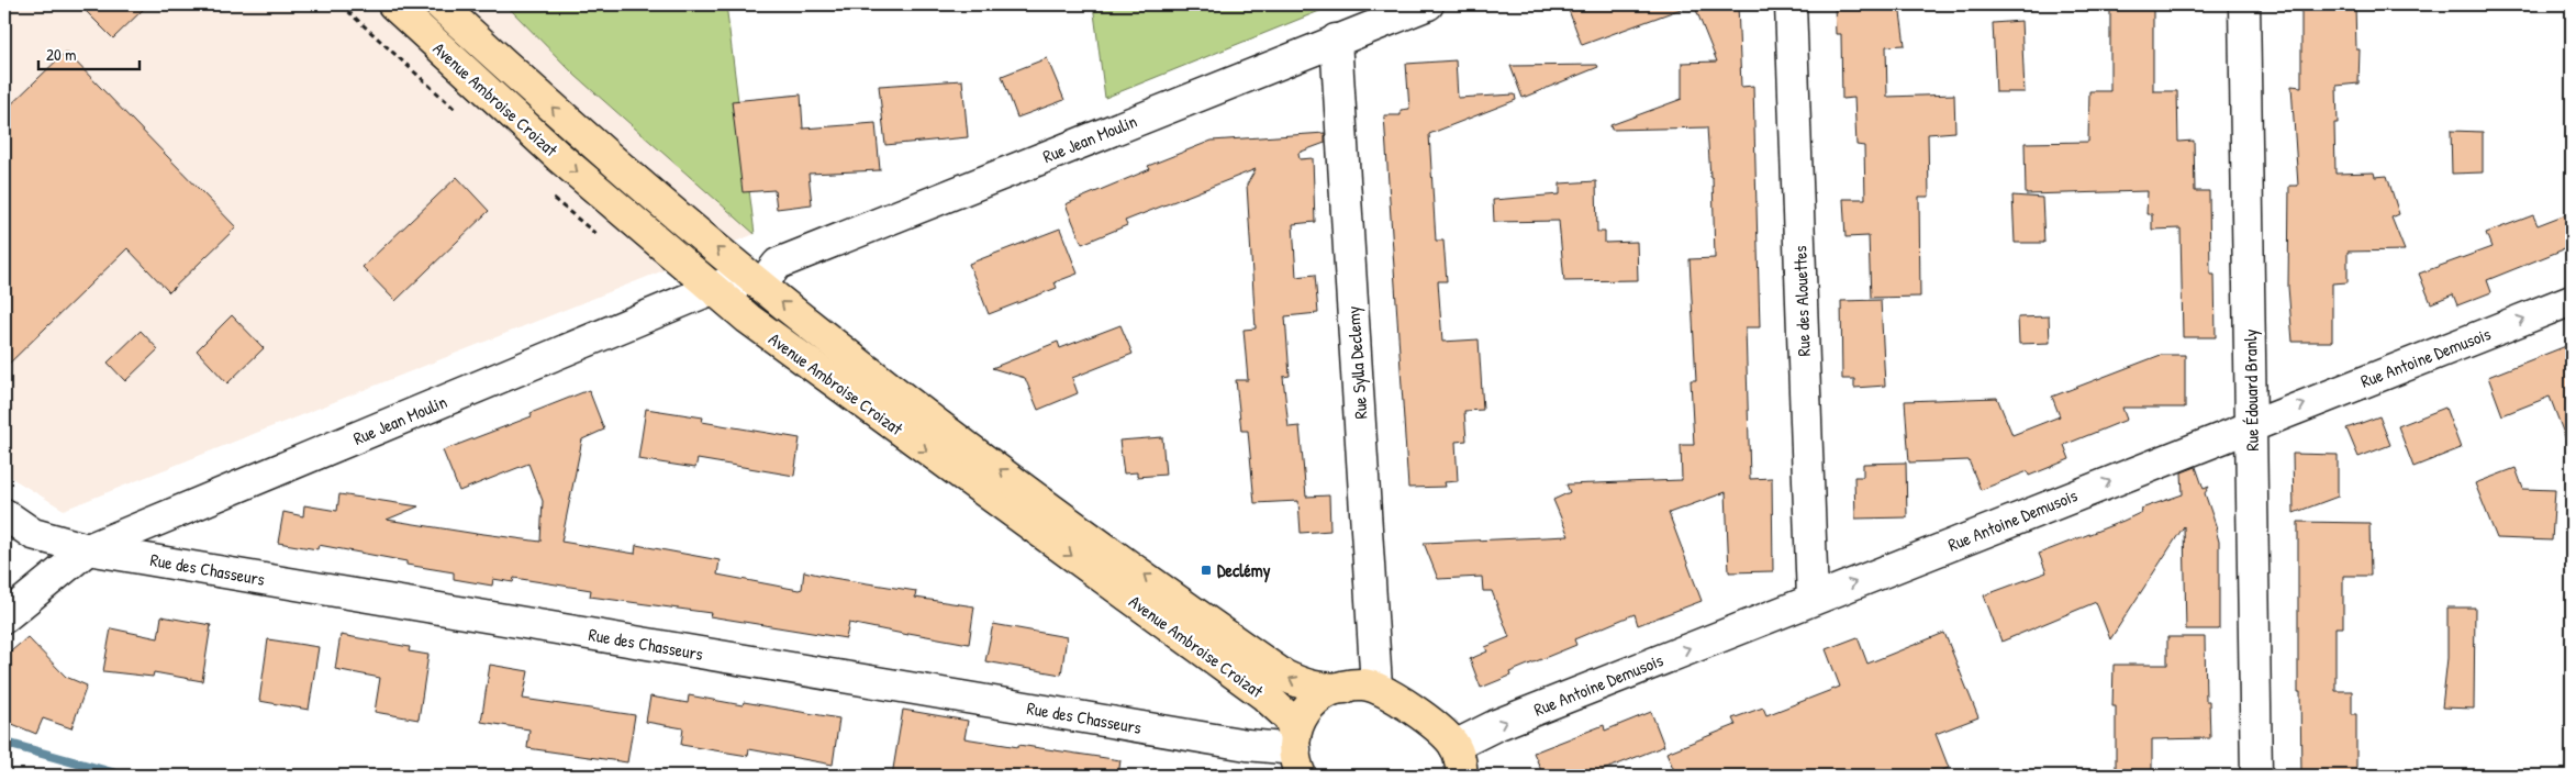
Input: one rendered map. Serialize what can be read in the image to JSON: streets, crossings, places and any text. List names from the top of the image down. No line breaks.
{"streets":{"main road":["Avenue Ambroise Croizat"],"street":["Rue Jean Moulin","Rue des Alouettes","Rue Antoine Demusois","Rue Sylla Declemy","Rue Édouard Branly","Rue des Chasseurs"]},"crossings":[["Avenue Ambroise Croizat","Rue Jean Moulin"],["Avenue Ambroise Croizat","Rue Sylla Declemy"],["Avenue Ambroise Croizat","Rue des Chasseurs"],["Rue Jean Moulin","Rue Sylla Declemy"],["Rue Jean Moulin","Rue des Chasseurs"],["Rue des Alouettes","Rue Antoine Demusois"],["Rue Antoine Demusois","Rue Édouard Branly"]],"one_way":["Rue Antoine Demusois"],"places":{"transit":["Declémy"]},"scale_bar":"20 m"}
